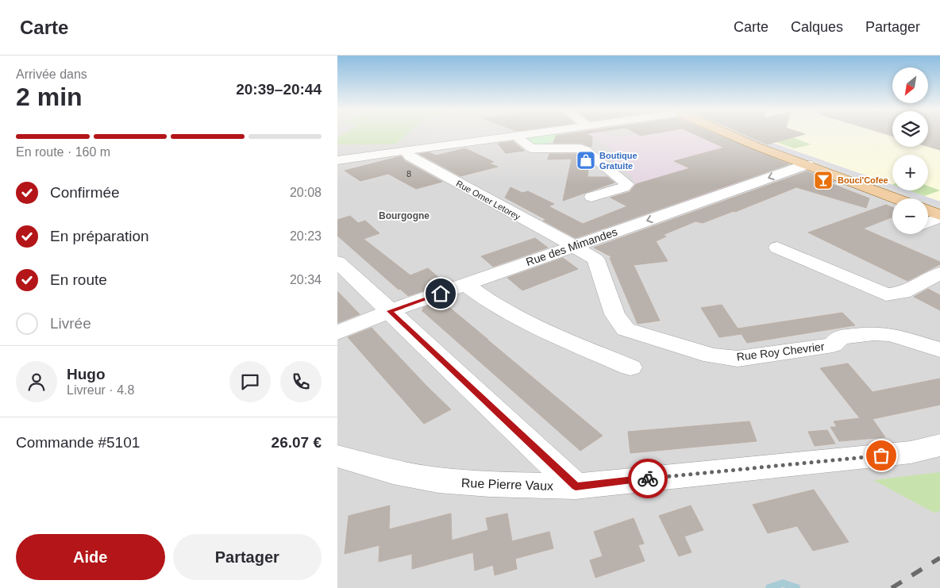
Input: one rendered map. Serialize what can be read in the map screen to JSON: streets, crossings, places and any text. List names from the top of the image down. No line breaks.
{"streets":{"street":["Rue Omer Letorey","Rue des Mimandes","Rue Roy Chevrier","Rue Pierre Vaux"]},"crossings":[["Rue Omer Letorey","Rue des Mimandes"],["Rue Omer Letorey","Rue Roy Chevrier"],["Rue des Mimandes","Rue Roy Chevrier"]],"one_way":["Rue des Mimandes"],"districts":["Bourgogne"],"places":{"shop":["Boutique Gratuite"],"bar":["Bouci'Cofee"]},"house_numbers":["8"],"north":"bottom left","page":{"header":"Carte","nav":["Carte","Calques","Partager"],"heading":["2 min","Arrivée dans","20:39–20:44"],"panel":["Hugo","Livreur · 4.8","Commande #5101","26.07 €"],"map_buttons":["+","−"],"bar":"En route · 160 m","list":[["Confirmée","20:08"],["En préparation","20:23"],["En route","20:34"],"Livrée"],"buttons":["Aide","Partager"]}}
